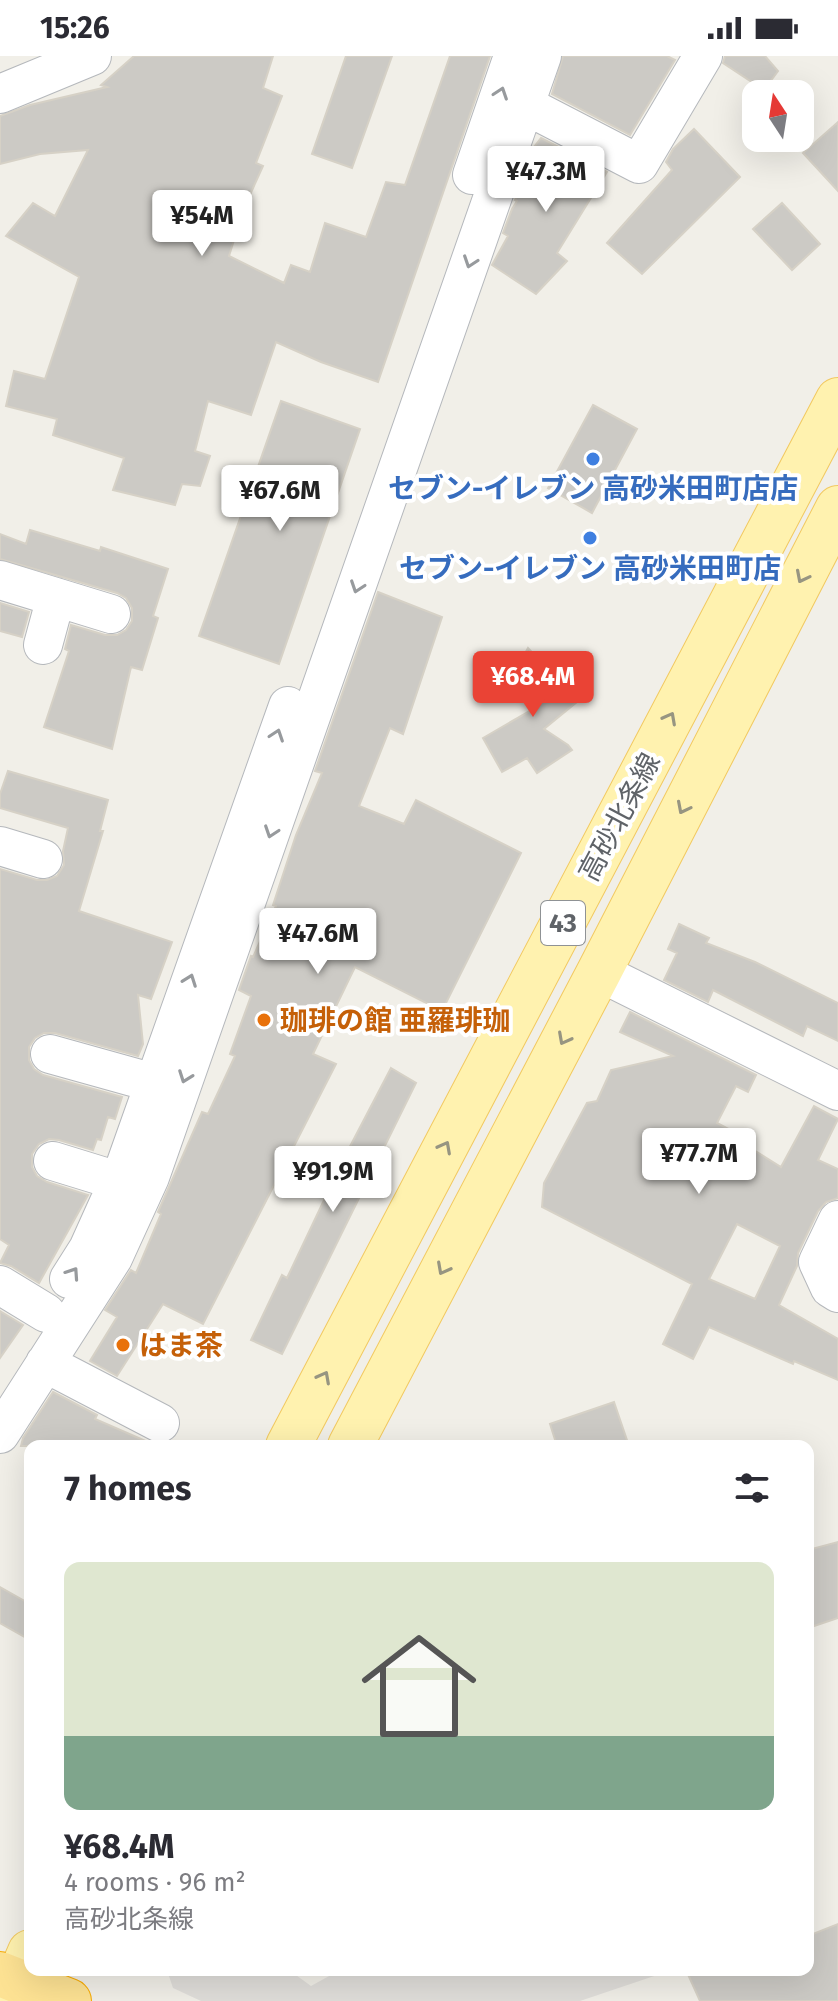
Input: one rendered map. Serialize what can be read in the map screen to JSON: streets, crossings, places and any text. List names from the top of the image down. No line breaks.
{"streets":{"main road":["高砂北条線","43"]},"places":["セブン-イレブン 高砂米田町店店","セブン-イレブン 高砂米田町店","珈琲の館 亜羅琲珈","はま茶"],"north":"top","page":{"status":"15:26","price":["¥47.3M","¥54M","¥67.6M","¥68.4M","¥47.6M","¥77.7M","¥91.9M"],"heading":"7 homes","list":[{"name":"¥68.4M","note":"4 rooms · 96 m² · 高砂北条線"}]}}
